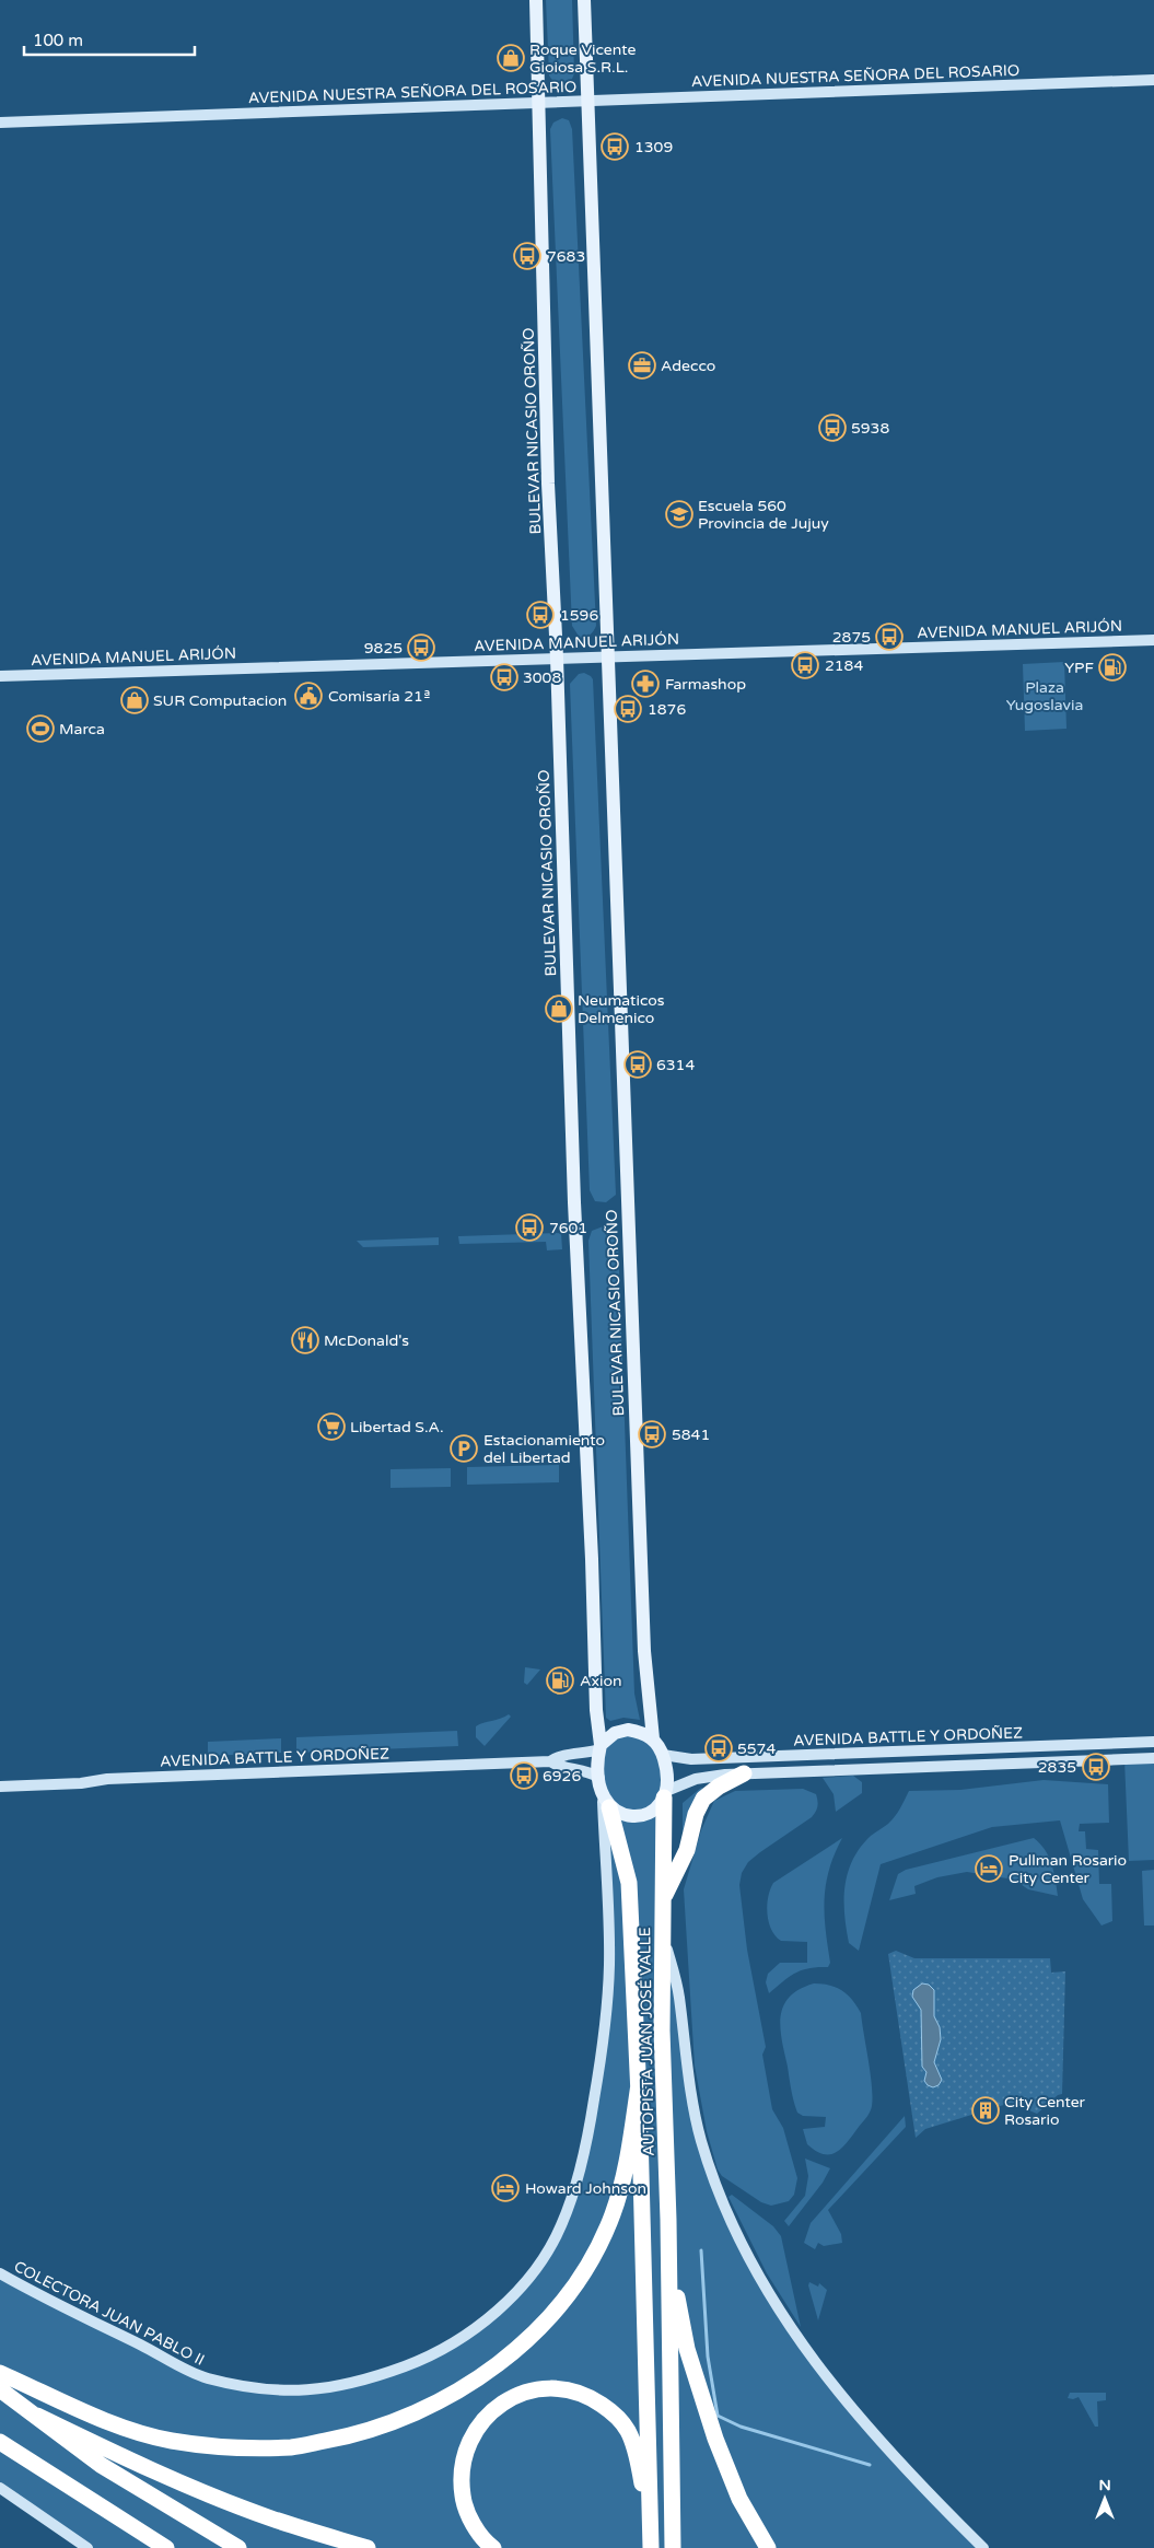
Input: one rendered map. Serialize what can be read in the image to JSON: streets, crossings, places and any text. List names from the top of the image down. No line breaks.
{"streets":{"highway":["AUTOPISTA JUAN JOSÉ VALLE"],"main road":["AVENIDA NUESTRA SEÑORA DEL ROSARIO","BULEVAR NICASIO OROÑO","AVENIDA MANUEL ARIJÓN","AVENIDA BATTLE Y ORDOÑEZ","COLECTORA JUAN PABLO II"]},"crossings":[["AVENIDA NUESTRA SEÑORA DEL ROSARIO","BULEVAR NICASIO OROÑO"],["BULEVAR NICASIO OROÑO","AVENIDA MANUEL ARIJÓN"],["BULEVAR NICASIO OROÑO","AVENIDA BATTLE Y ORDOÑEZ"],["BULEVAR NICASIO OROÑO","AUTOPISTA JUAN JOSÉ VALLE"],["BULEVAR NICASIO OROÑO","COLECTORA JUAN PABLO II"],["AVENIDA BATTLE Y ORDOÑEZ","AUTOPISTA JUAN JOSÉ VALLE"],["AVENIDA BATTLE Y ORDOÑEZ","COLECTORA JUAN PABLO II"],["AUTOPISTA JUAN JOSÉ VALLE","COLECTORA JUAN PABLO II"]],"parks":["Plaza Yugoslavia"],"places":{"shop":["Roque Vicente Gioiosa S.R.L.","SUR Computacion","Neumaticos Delmenico"],"bus stop":["1309","7683","5938","1596","2875","9825","2184","3008","1876","6314","7601","5841","5574","2835","6926"],"office":["Adecco"],"school or university":["Escuela 560 Provincia de Jujuy"],"fuel station":["YPF","Axion"],"pharmacy":["Farmashop"],"public building":["Comisaría 21ª"],"sports":["Marca"],"restaurant":["McDonald's"],"supermarket":["Libertad S.A."],"parking":["Estacionamiento del Libertad"],"hotel":["Pullman Rosario City Center","Howard Johnson"],"building":["City Center Rosario"]},"scale_bar":"100 m","north":"top"}
